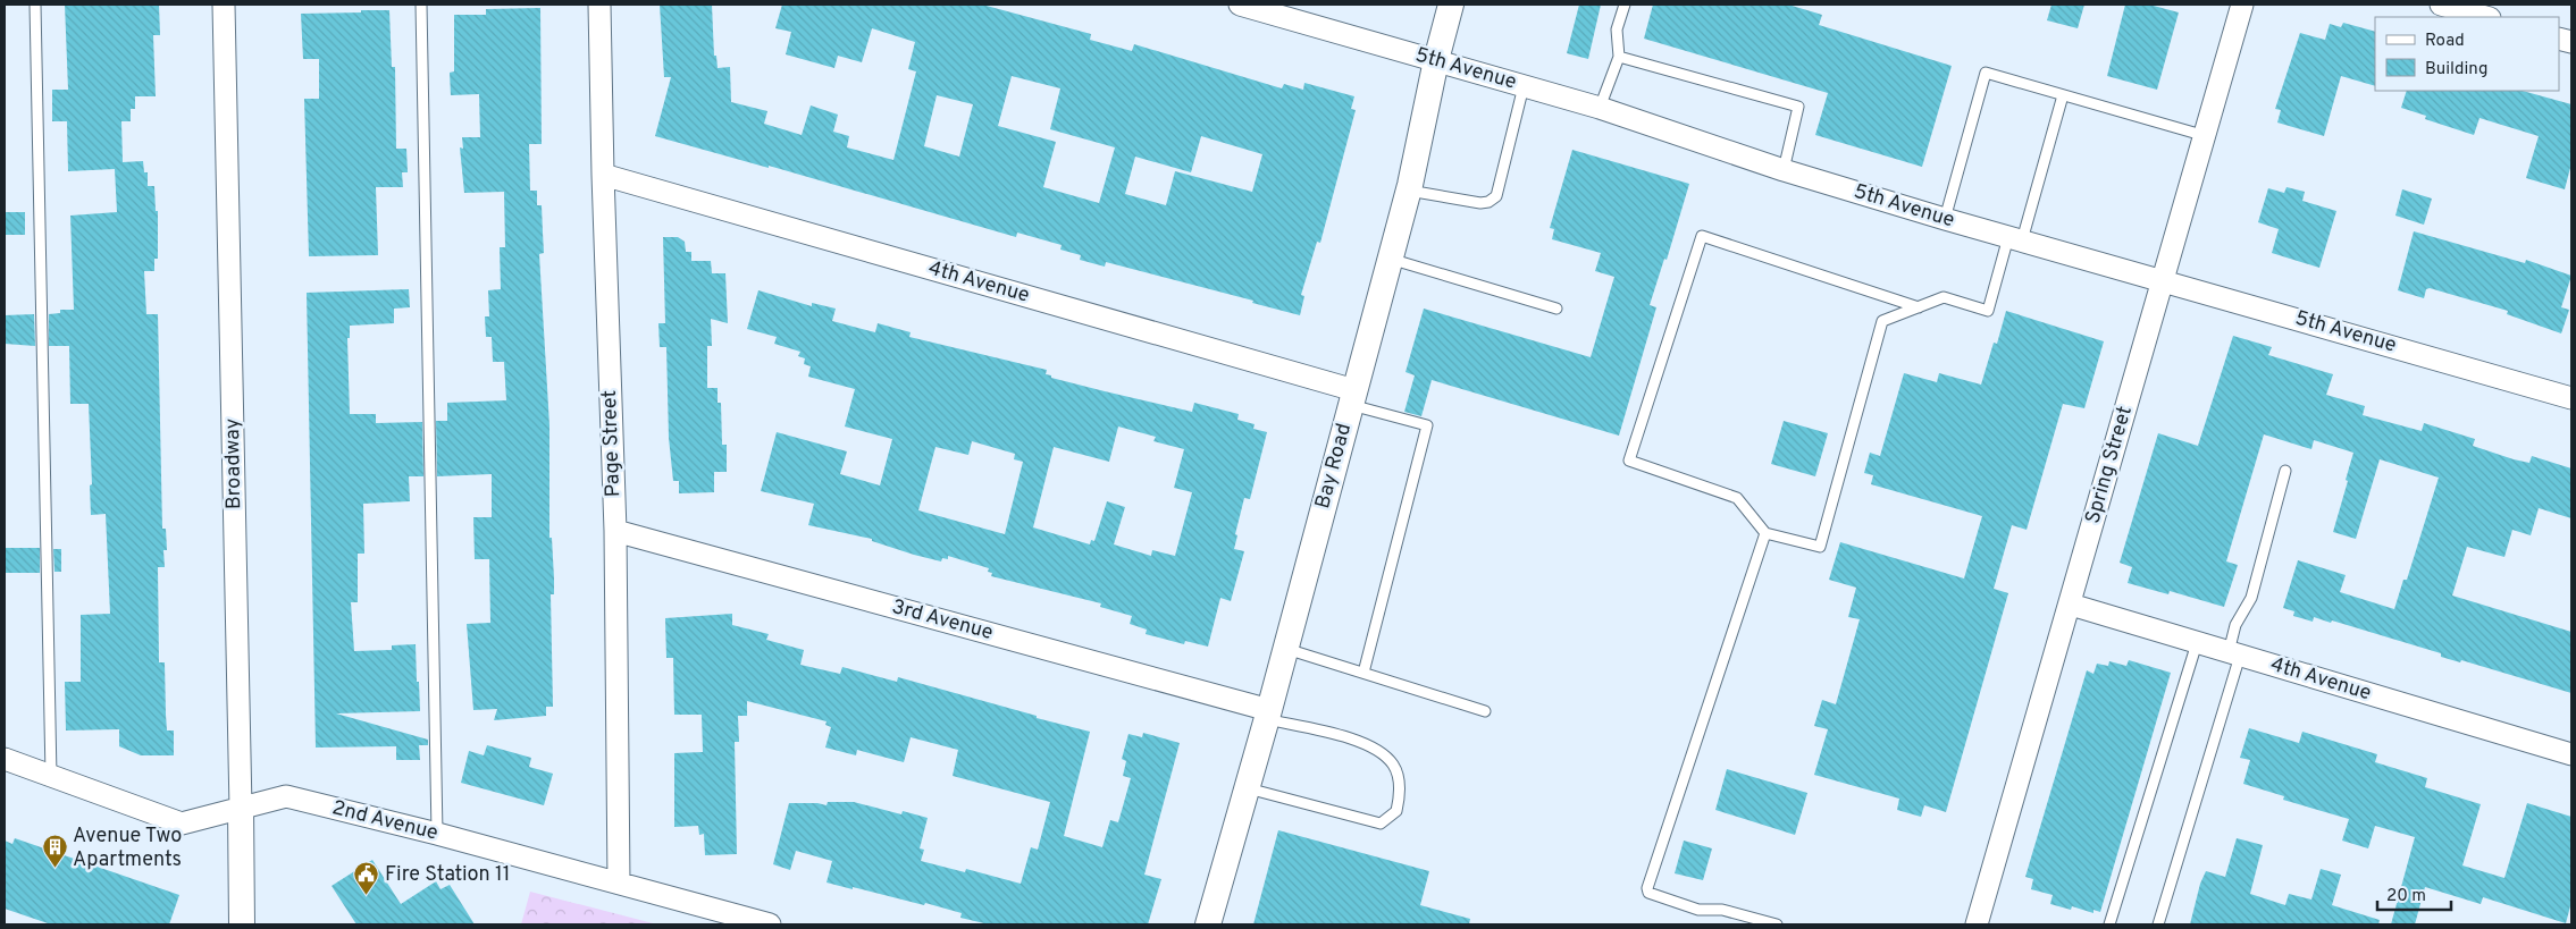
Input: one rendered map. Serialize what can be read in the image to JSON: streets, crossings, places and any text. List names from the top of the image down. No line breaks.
{"streets":{"street":["5th Avenue","4th Avenue","Page Street","Broadway","Spring Street","Bay Road","3rd Avenue","2nd Avenue"]},"crossings":[["5th Avenue","Spring Street"],["5th Avenue","Bay Road"],["4th Avenue","Page Street"],["4th Avenue","Spring Street"],["4th Avenue","Bay Road"],["Page Street","3rd Avenue"],["Page Street","2nd Avenue"],["Broadway","2nd Avenue"],["Bay Road","3rd Avenue"]],"places":{"building":["Avenue Two Apartments"],"public building":["Fire Station 11"]},"legend":["Road","Building"],"scale_bar":"20 m"}
